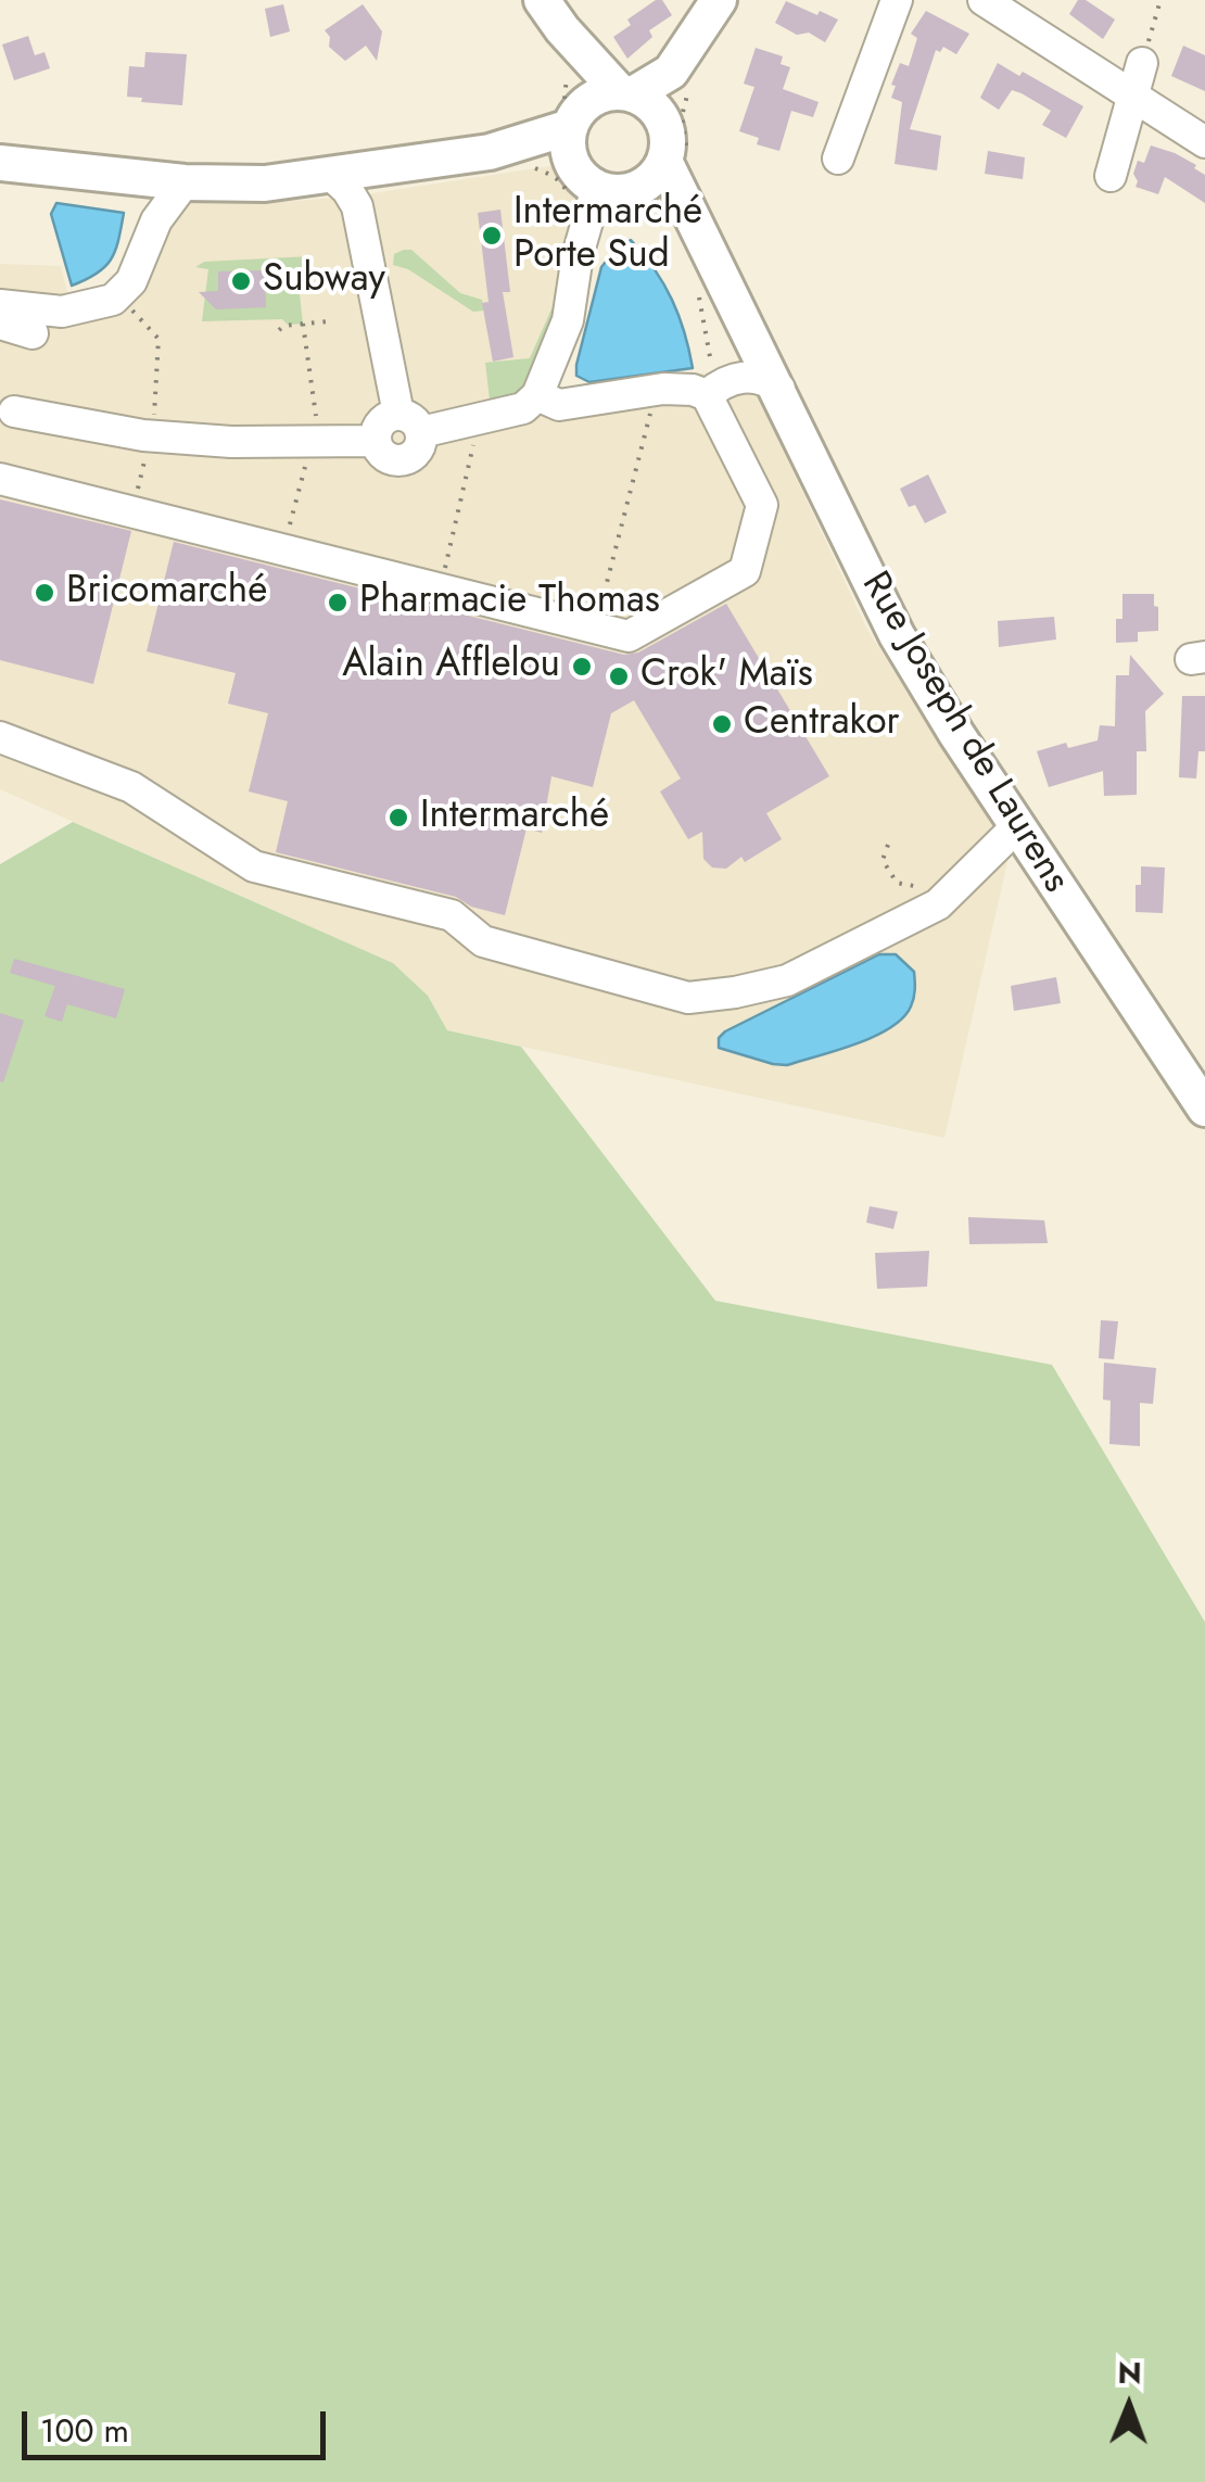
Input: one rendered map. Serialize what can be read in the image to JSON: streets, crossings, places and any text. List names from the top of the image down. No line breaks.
{"streets":{"main road":["Rue Joseph de Laurens"]},"places":["Intermarché Porte Sud","Subway","Bricomarché","Pharmacie Thomas","Alain Afflelou","Crok' Maïs","Centrakor","Intermarché"],"scale_bar":"100 m","north":"top"}
